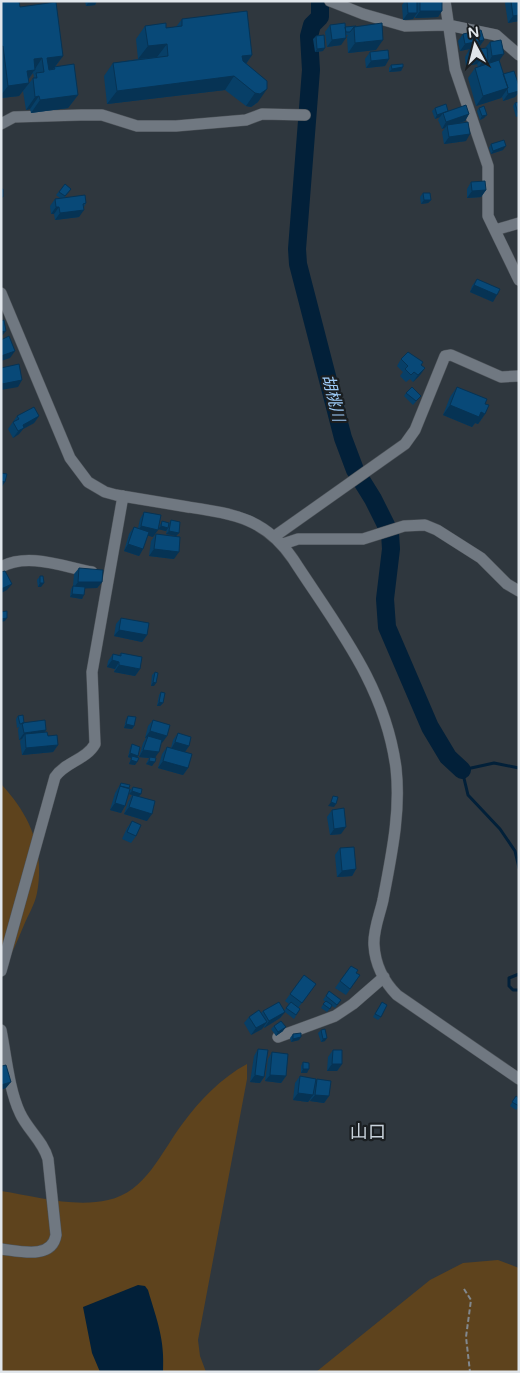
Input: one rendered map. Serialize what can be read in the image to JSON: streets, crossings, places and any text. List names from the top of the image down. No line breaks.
{"districts":["山口"],"water":["胡桃川"],"north":"top"}
